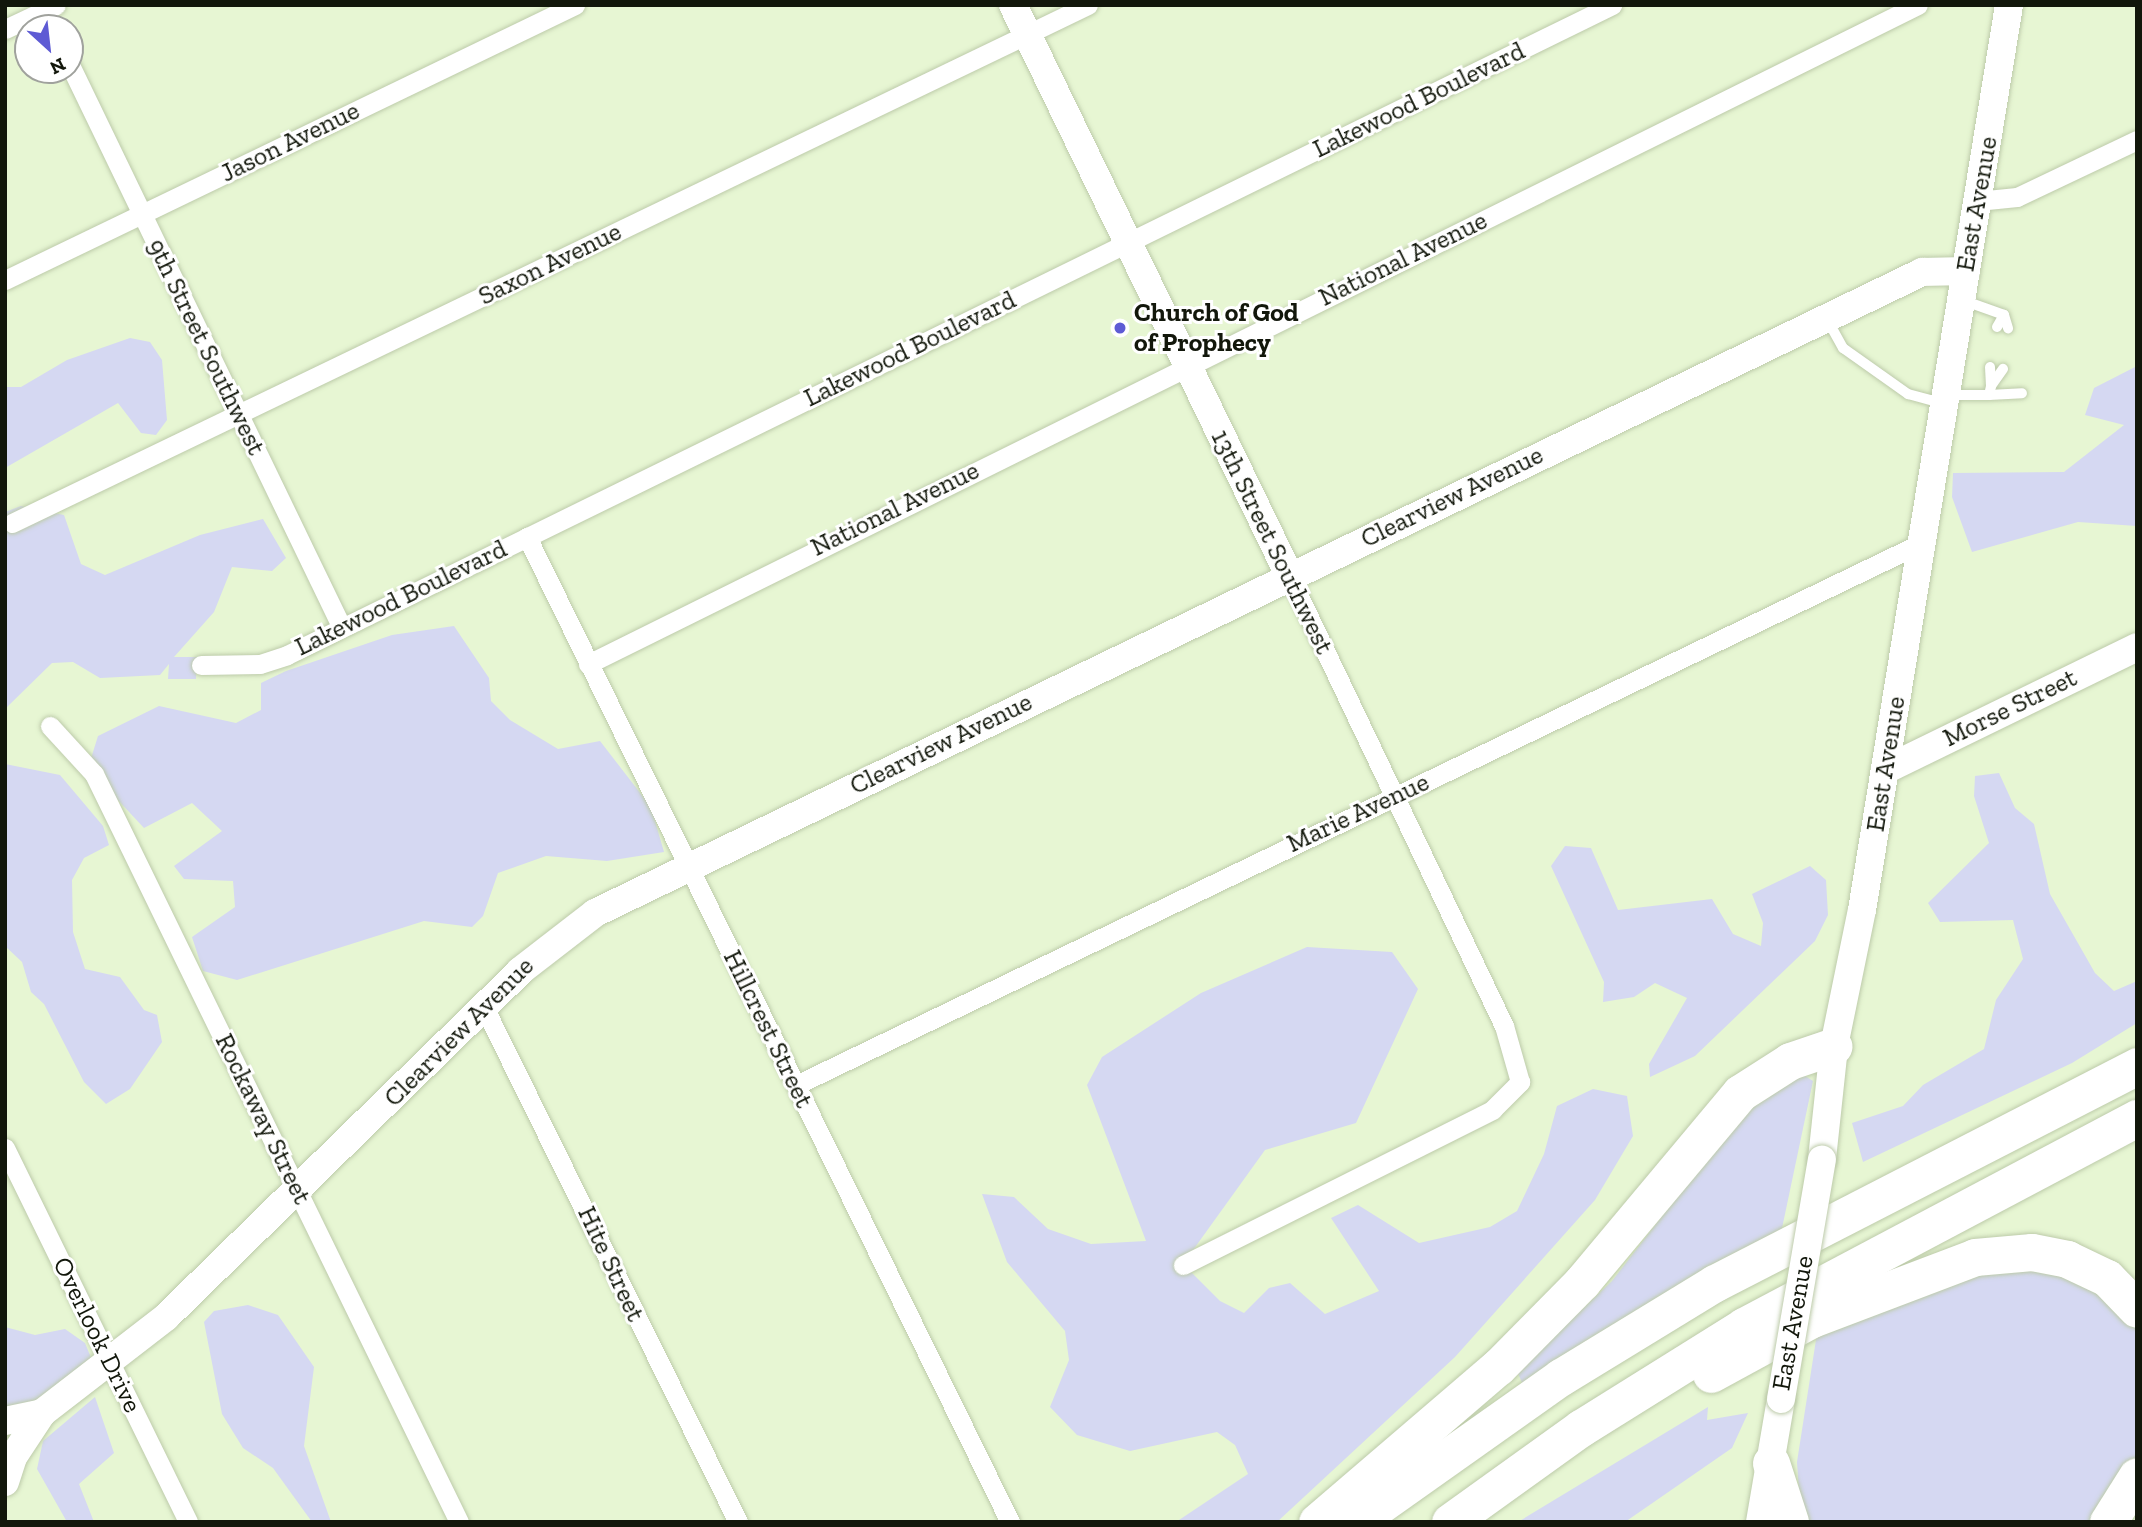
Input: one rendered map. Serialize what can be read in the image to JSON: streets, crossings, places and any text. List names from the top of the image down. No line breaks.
{"streets":{"street":["Lakewood Boulevard","Jason Avenue","East Avenue","National Avenue","Saxon Avenue","9th Street Southwest","Clearview Avenue","13th Street Southwest","Morse Street","Marie Avenue","Hillcrest Street","Rockaway Street","Hite Street","Overlook Drive"]},"crossings":[["Lakewood Boulevard","9th Street Southwest"],["Lakewood Boulevard","13th Street Southwest"],["Lakewood Boulevard","Hillcrest Street"],["Jason Avenue","9th Street Southwest"],["East Avenue","Clearview Avenue"],["East Avenue","Morse Street"],["East Avenue","Marie Avenue"],["National Avenue","13th Street Southwest"],["National Avenue","Hillcrest Street"],["Saxon Avenue","9th Street Southwest"],["Saxon Avenue","13th Street Southwest"],["Clearview Avenue","13th Street Southwest"],["Clearview Avenue","Hillcrest Street"],["Clearview Avenue","Rockaway Street"],["Clearview Avenue","Hite Street"],["Clearview Avenue","Overlook Drive"],["13th Street Southwest","Marie Avenue"],["Marie Avenue","Hillcrest Street"]],"places":["Church of God of Prophecy"],"north":"bottom right"}
